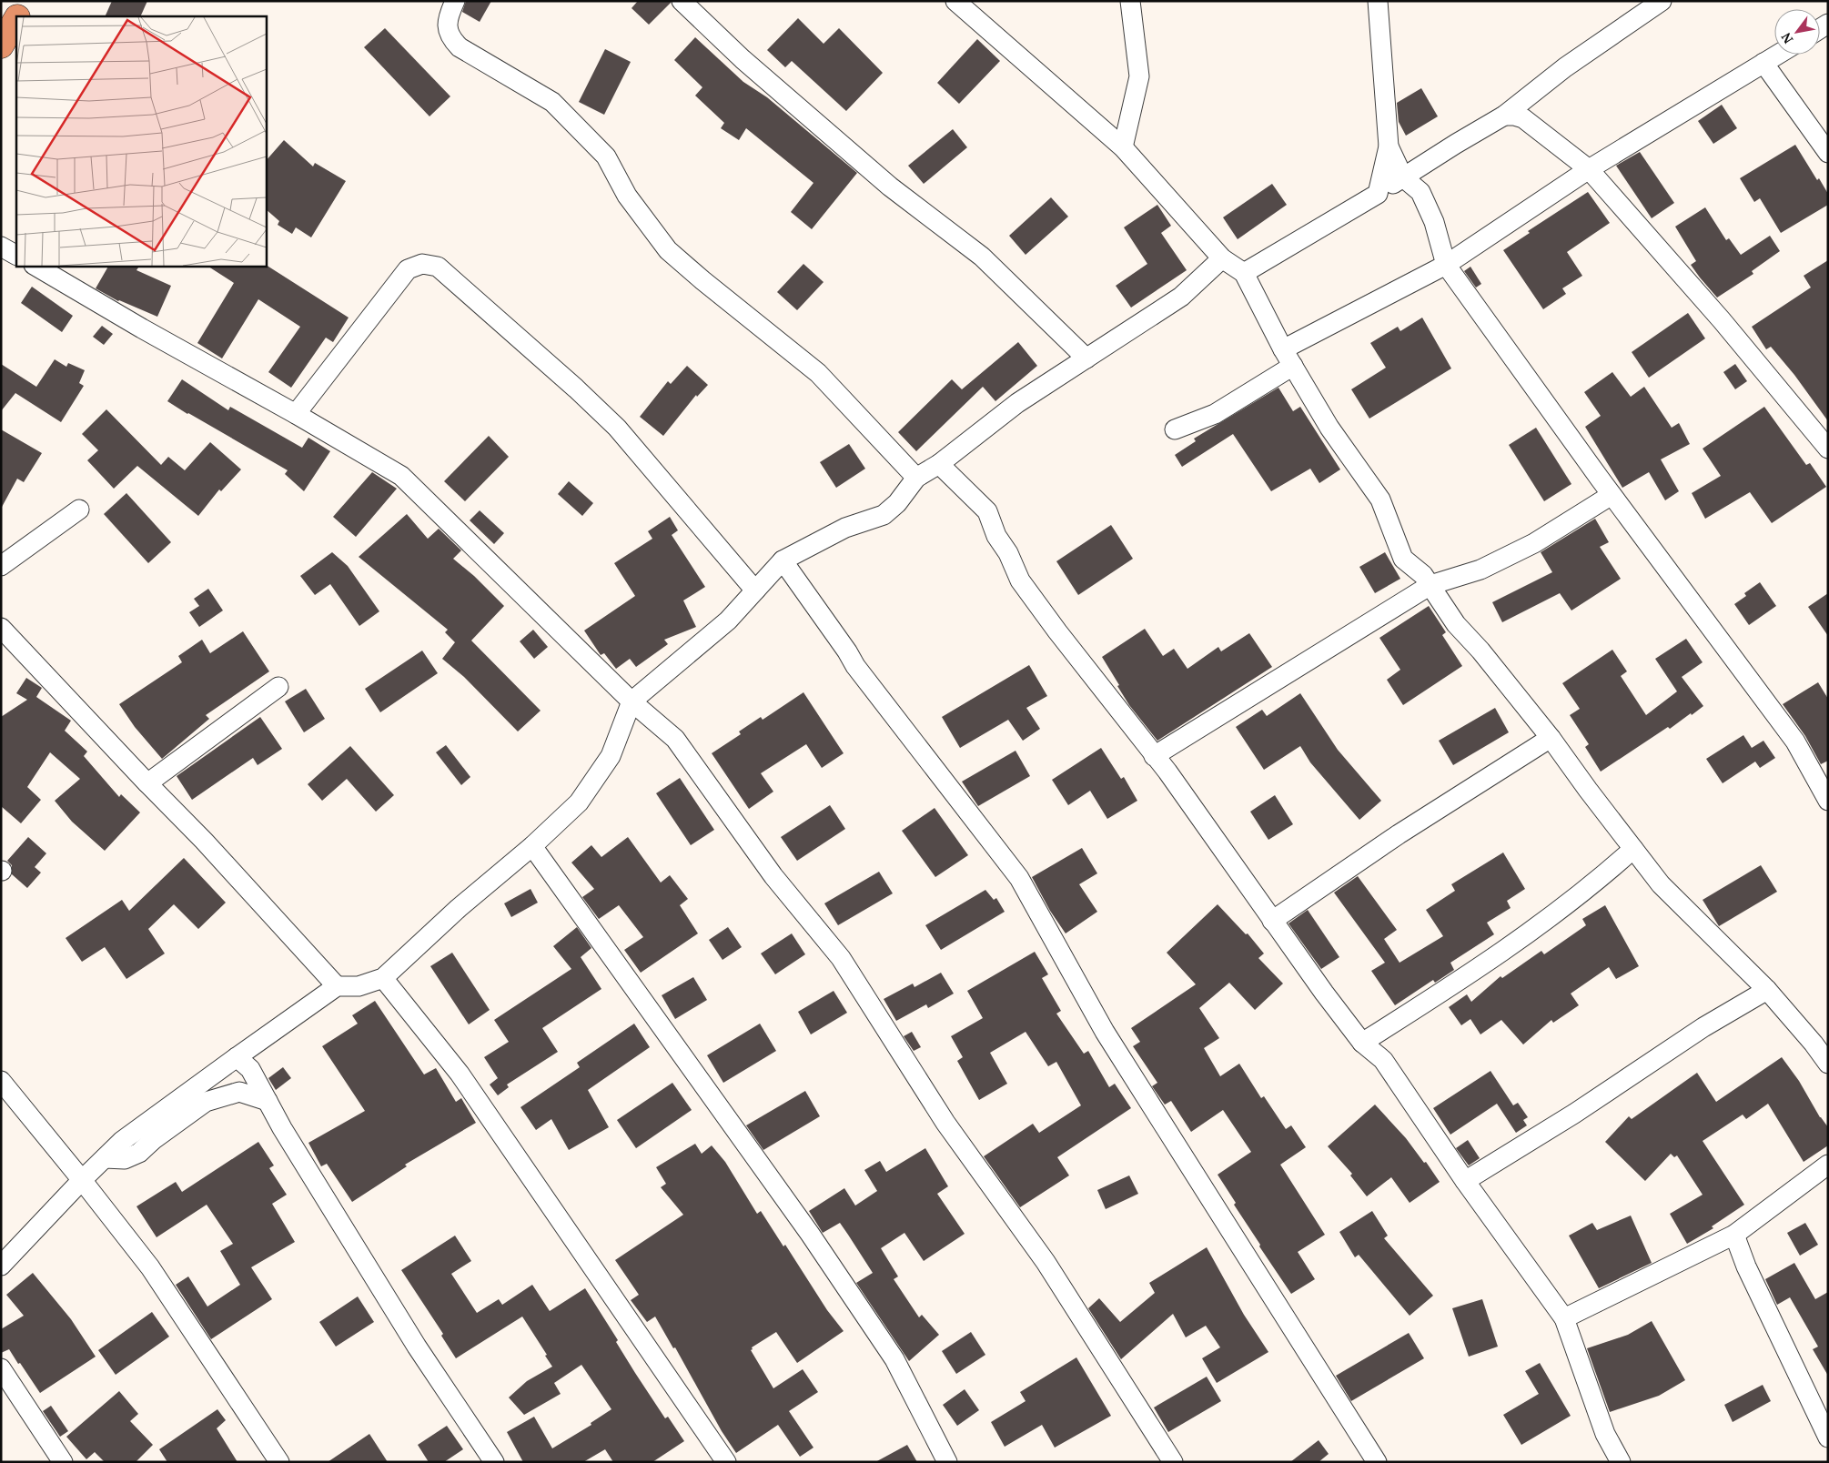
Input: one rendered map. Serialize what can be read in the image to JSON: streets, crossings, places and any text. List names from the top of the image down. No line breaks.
{"north":"bottom left"}
